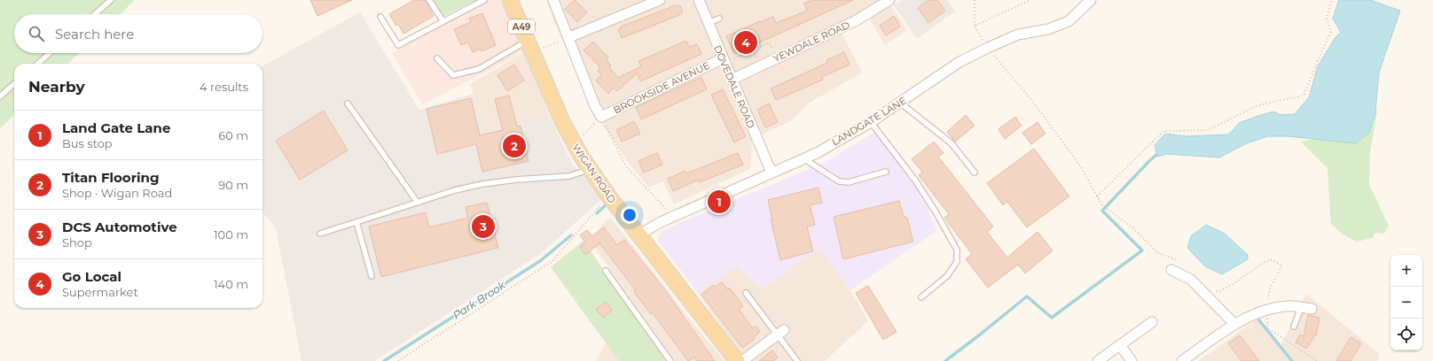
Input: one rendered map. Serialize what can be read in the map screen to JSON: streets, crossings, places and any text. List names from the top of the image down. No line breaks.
{"streets":{"main road":["A49","WIGAN ROAD"],"street":["YEWDALE ROAD","DOVEDALE ROAD","BROOKSIDE AVENUE","LANDGATE LANE"]},"crossings":[["YEWDALE ROAD","DOVEDALE ROAD"],["DOVEDALE ROAD","BROOKSIDE AVENUE"],["DOVEDALE ROAD","LANDGATE LANE"],["LANDGATE LANE","WIGAN ROAD"]],"water":["Park Brook"],"page":{"search":"Search here","pins":["4","2","1","3"],"heading":["Nearby","4 results"],"list":[{"mark":"1","name":"Land Gate Lane","note":"Bus stop","value":"60 m"},{"mark":"2","name":"Titan Flooring","note":"Shop · Wigan Road","value":"90 m"},{"mark":"3","name":"DCS Automotive","note":"Shop","value":"100 m"},{"mark":"4","name":"Go Local","note":"Supermarket","value":"140 m"}],"map_buttons":["+","−"]}}
